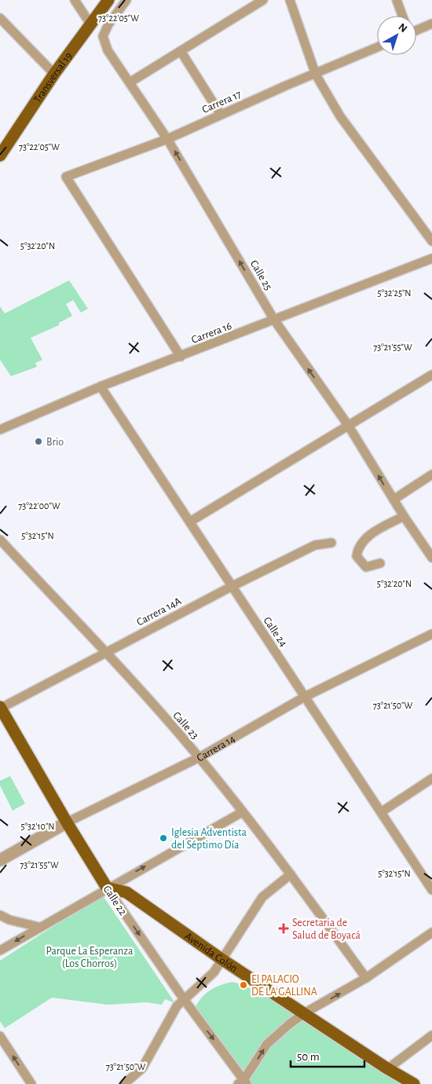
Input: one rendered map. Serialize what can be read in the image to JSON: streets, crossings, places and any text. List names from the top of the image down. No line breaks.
{"streets":{"main road":["Transversal 19","Calle 22","Avenida Colón"],"street":["Carrera 17","Calle 25","Carrera 16","Carrera 14A","Calle 24","Calle 23","Carrera 14"]},"crossings":[["Carrera 17","Calle 25"],["Carrera 17","Carrera 16"],["Calle 25","Carrera 16"],["Carrera 16","Calle 24"],["Carrera 14A","Calle 24"],["Carrera 14A","Calle 23"],["Carrera 14A","Calle 22"],["Calle 24","Carrera 14"],["Calle 23","Carrera 14"],["Carrera 14","Calle 22"],["Calle 22","Avenida Colón"]],"one_way":["Calle 25","Calle 22"],"parks":["Parque La Esperanza (Los Chorros)"],"places":{"other":["Brio","Iglesia Adventista del Séptimo Día","El PALACIO DE LA GALLINA"],"health":["Secretaria de Salud de Boyacá"]},"scale_bar":"50 m","north":"top right","coordinates":["73°22'05\"W","5°32'20\"N","5°32'25\"N","73°21'55\"W","73°22'00\"W","5°32'15\"N","73°21'50\"W","5°32'10\"N"]}
